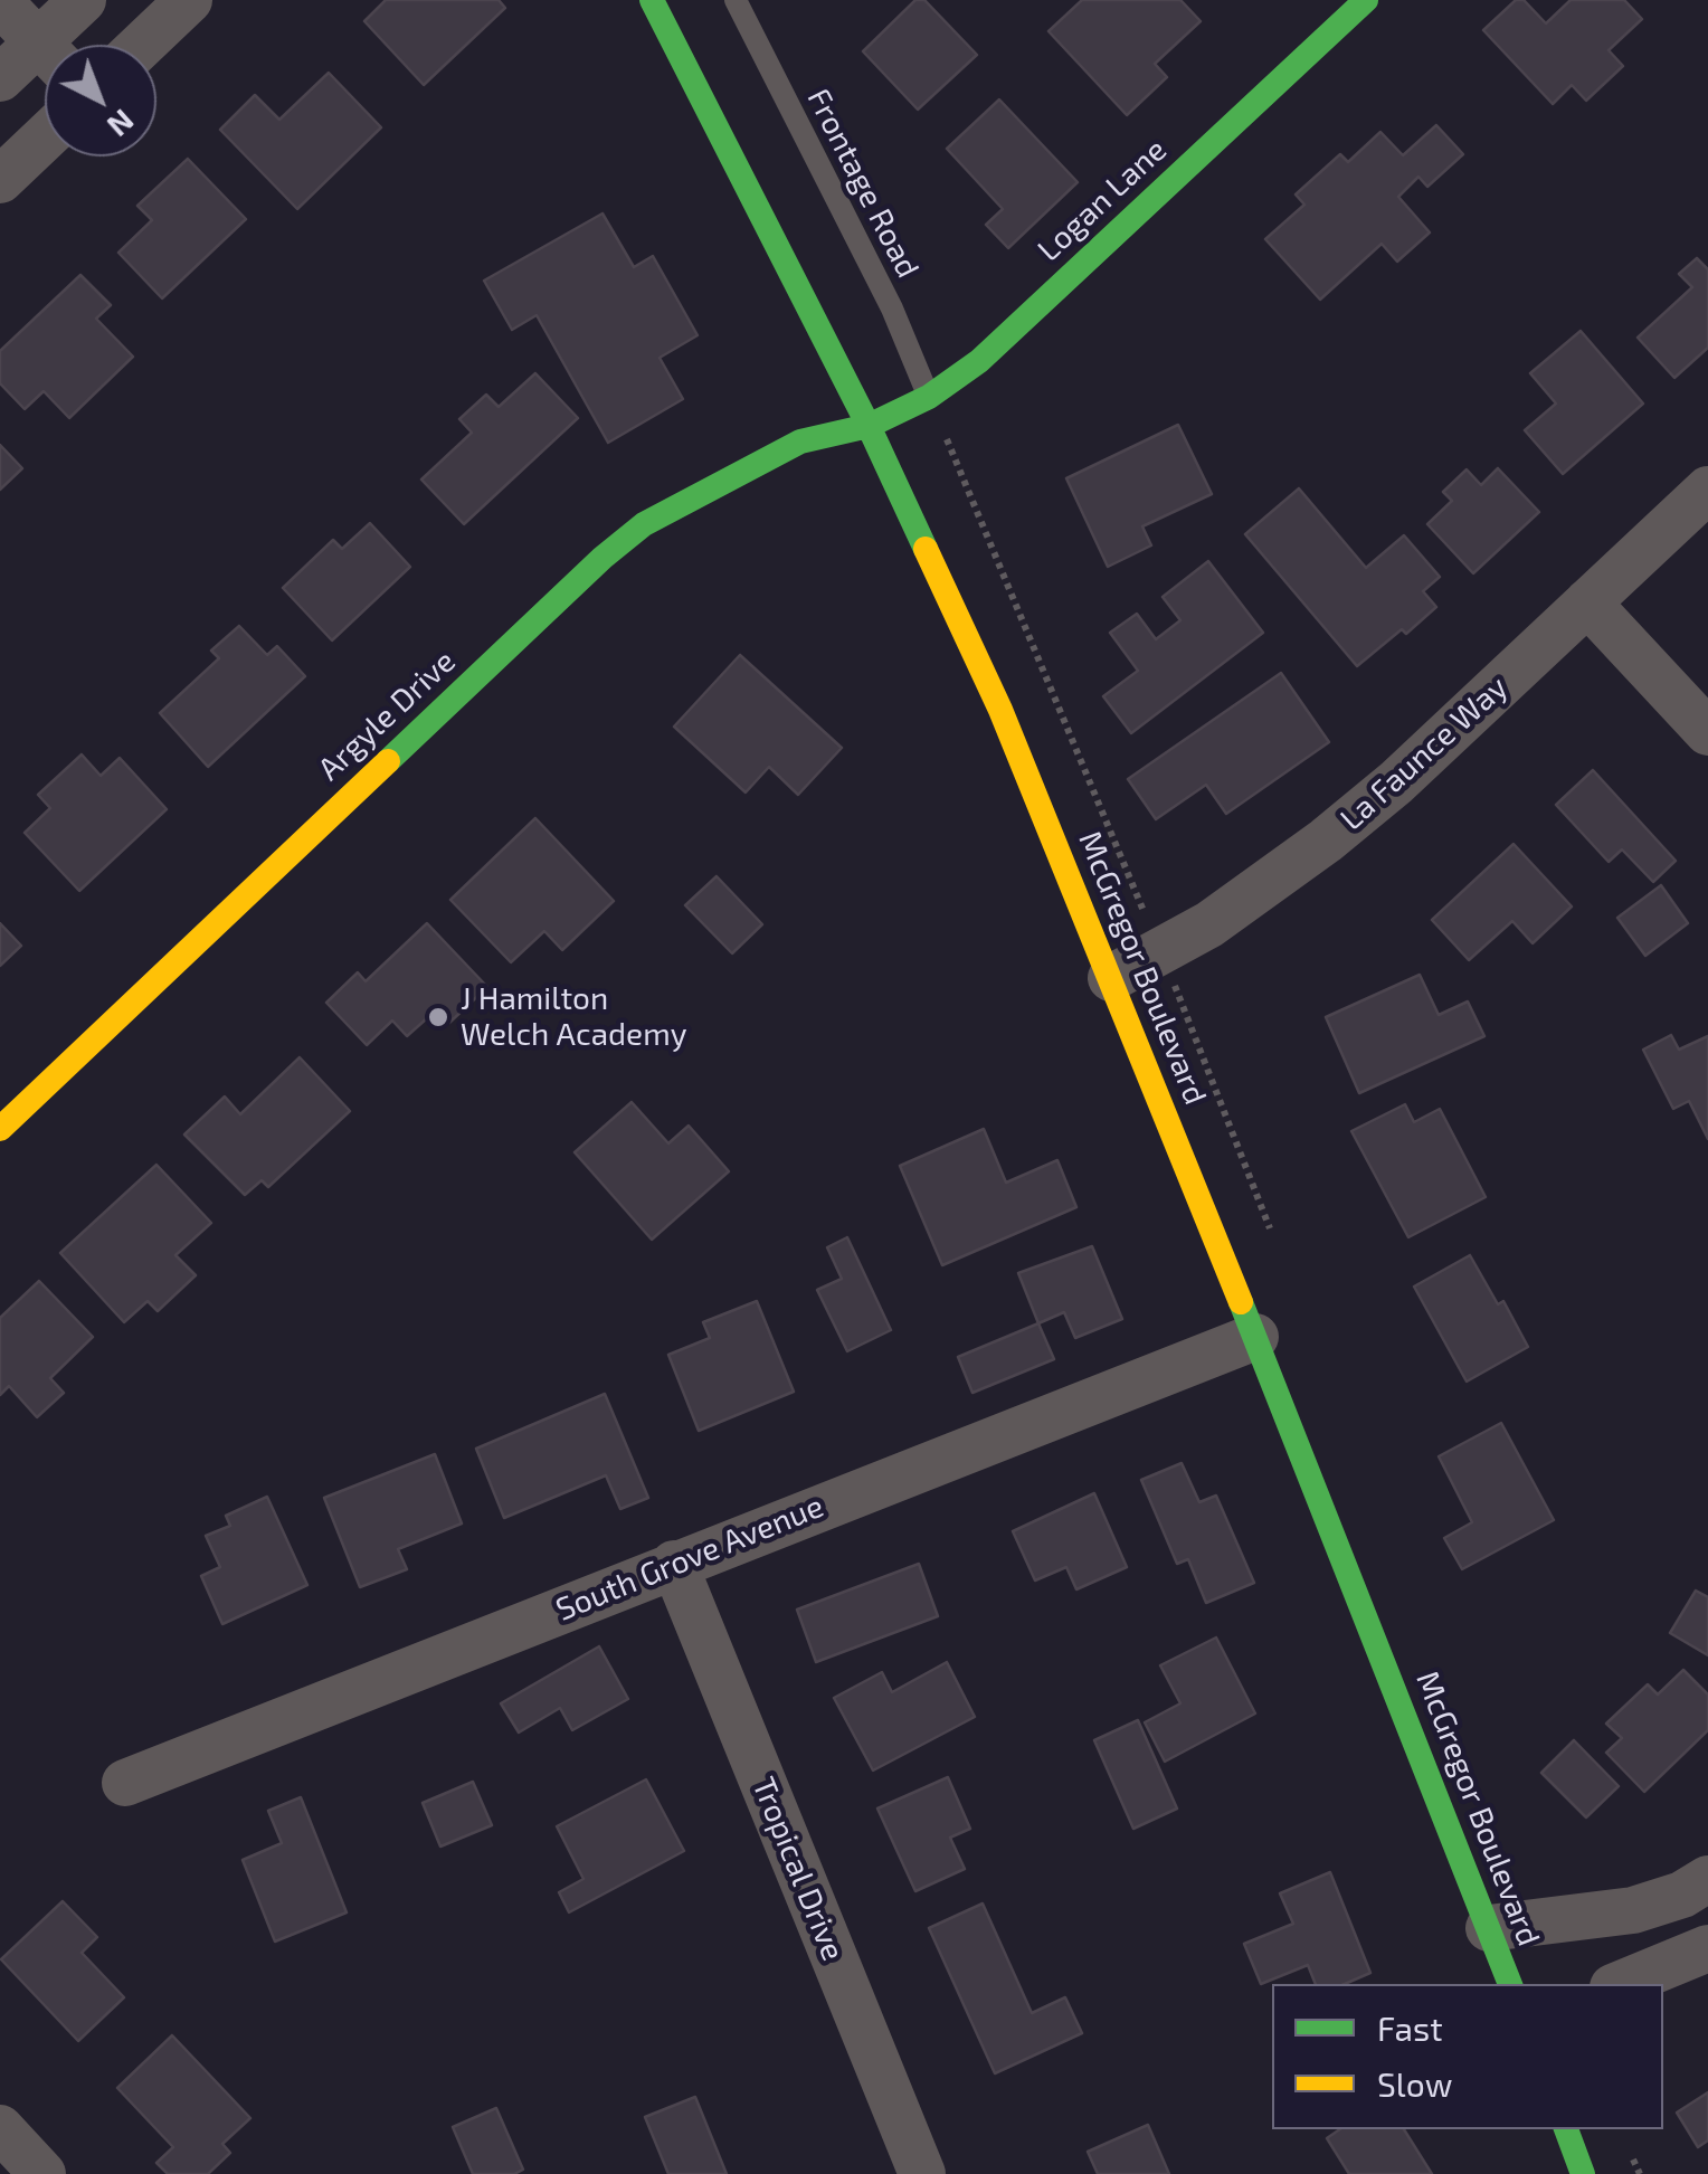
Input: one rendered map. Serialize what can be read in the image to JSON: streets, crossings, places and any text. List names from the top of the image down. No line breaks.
{"streets":{"main road":["Logan Lane","Argyle Drive","McGregor Boulevard"],"street":["La Faunce Way","South Grove Avenue","Tropical Drive"],"lane":["Frontage Road"]},"crossings":[["Frontage Road","Logan Lane"],["Logan Lane","Argyle Drive"],["Logan Lane","McGregor Boulevard"],["Argyle Drive","McGregor Boulevard"],["La Faunce Way","McGregor Boulevard"],["McGregor Boulevard","South Grove Avenue"],["South Grove Avenue","Tropical Drive"]],"places":["J Hamilton Welch Academy"],"legend":["Fast","Slow"],"north":"bottom right"}
